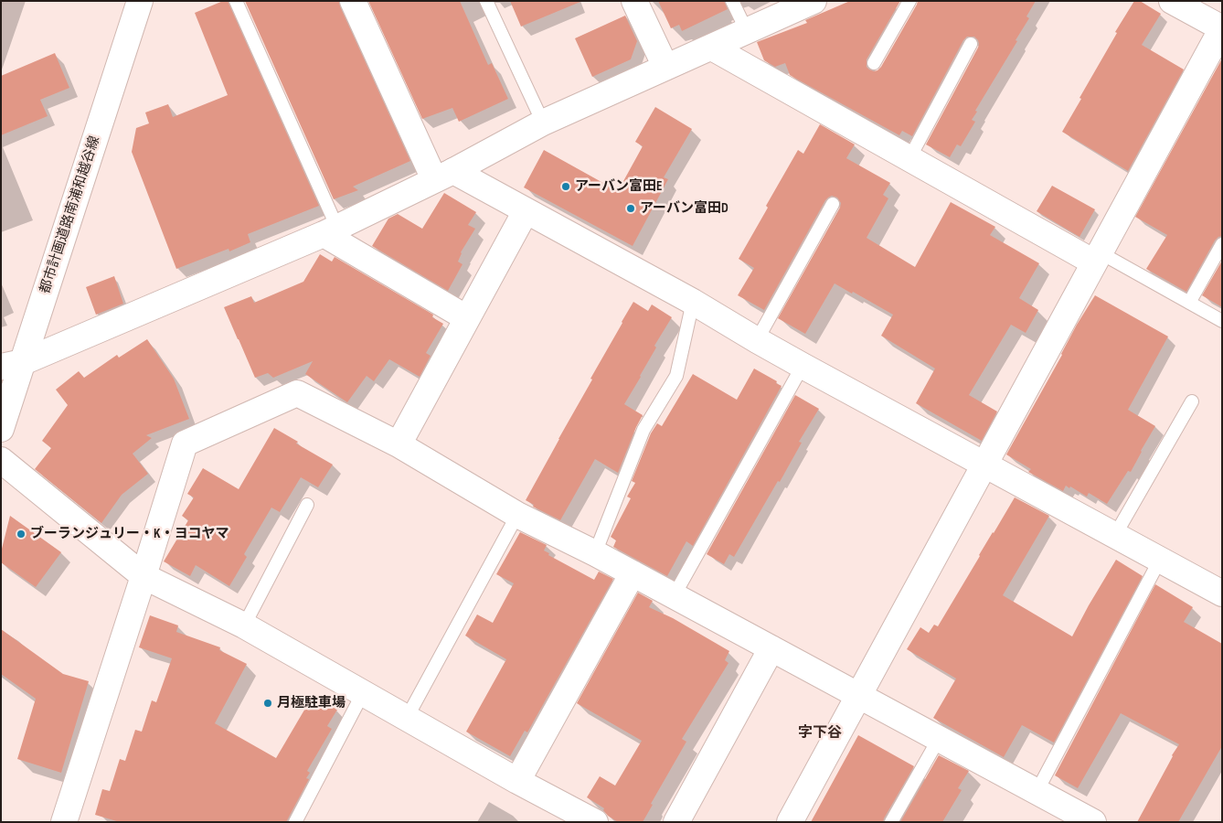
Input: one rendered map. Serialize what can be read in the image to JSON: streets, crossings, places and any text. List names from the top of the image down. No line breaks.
{"streets":{"street":["都市計画道路南浦和越谷線"]},"districts":["字下谷"],"places":["アーバン富田E","アーバン富田D","ブーランジュリー・K・ヨコヤマ","月極駐車場"]}
